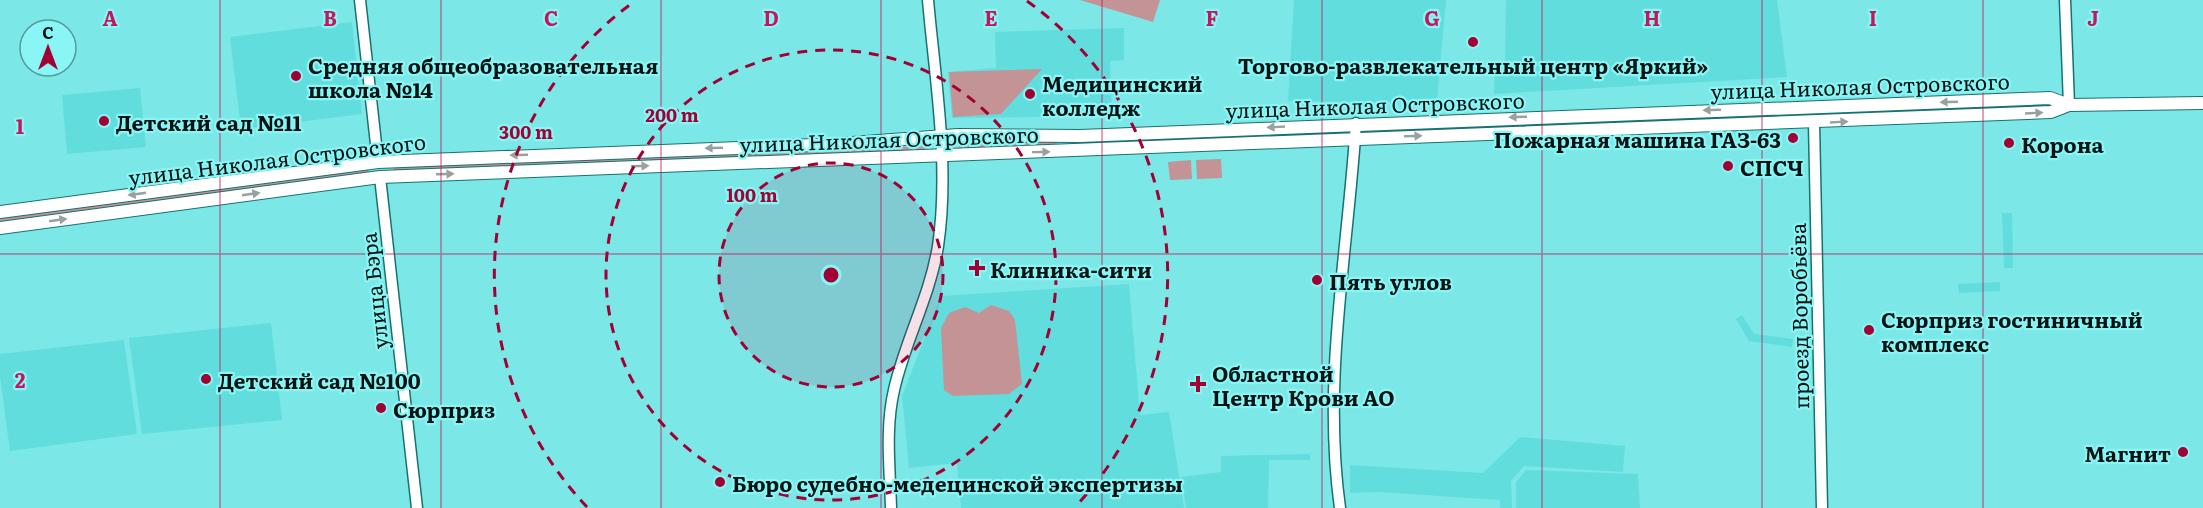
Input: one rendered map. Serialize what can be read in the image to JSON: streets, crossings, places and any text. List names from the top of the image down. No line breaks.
{"streets":{"main road":["улица Николая Островского","улица Бэра","проезд Воробьёва"]},"crossings":[["улица Николая Островского","улица Бэра"],["улица Николая Островского","проезд Воробьёва"]],"places":{"other":["Торгово-развлекательный центр «Яркий»","Средняя общеобразовательная школа №14","Медицинский колледж","Детский сад №11","Пожарная машина ГАЗ-63","Корона","СПСЧ","Пять углов","Сюрприз гостиничный комплекс","Детский сад №100","Сюрприз","Магнит","Бюро судебно-медецинской экспертизы"],"health":["Клиника-сити","Областной Центр Крови АО"]},"north":"top","grid":{"columns":["A","B","C","D","E","F","G","H","I","J"],"rows":["1","2"]},"rings":["200 m","300 m","100 m"]}
